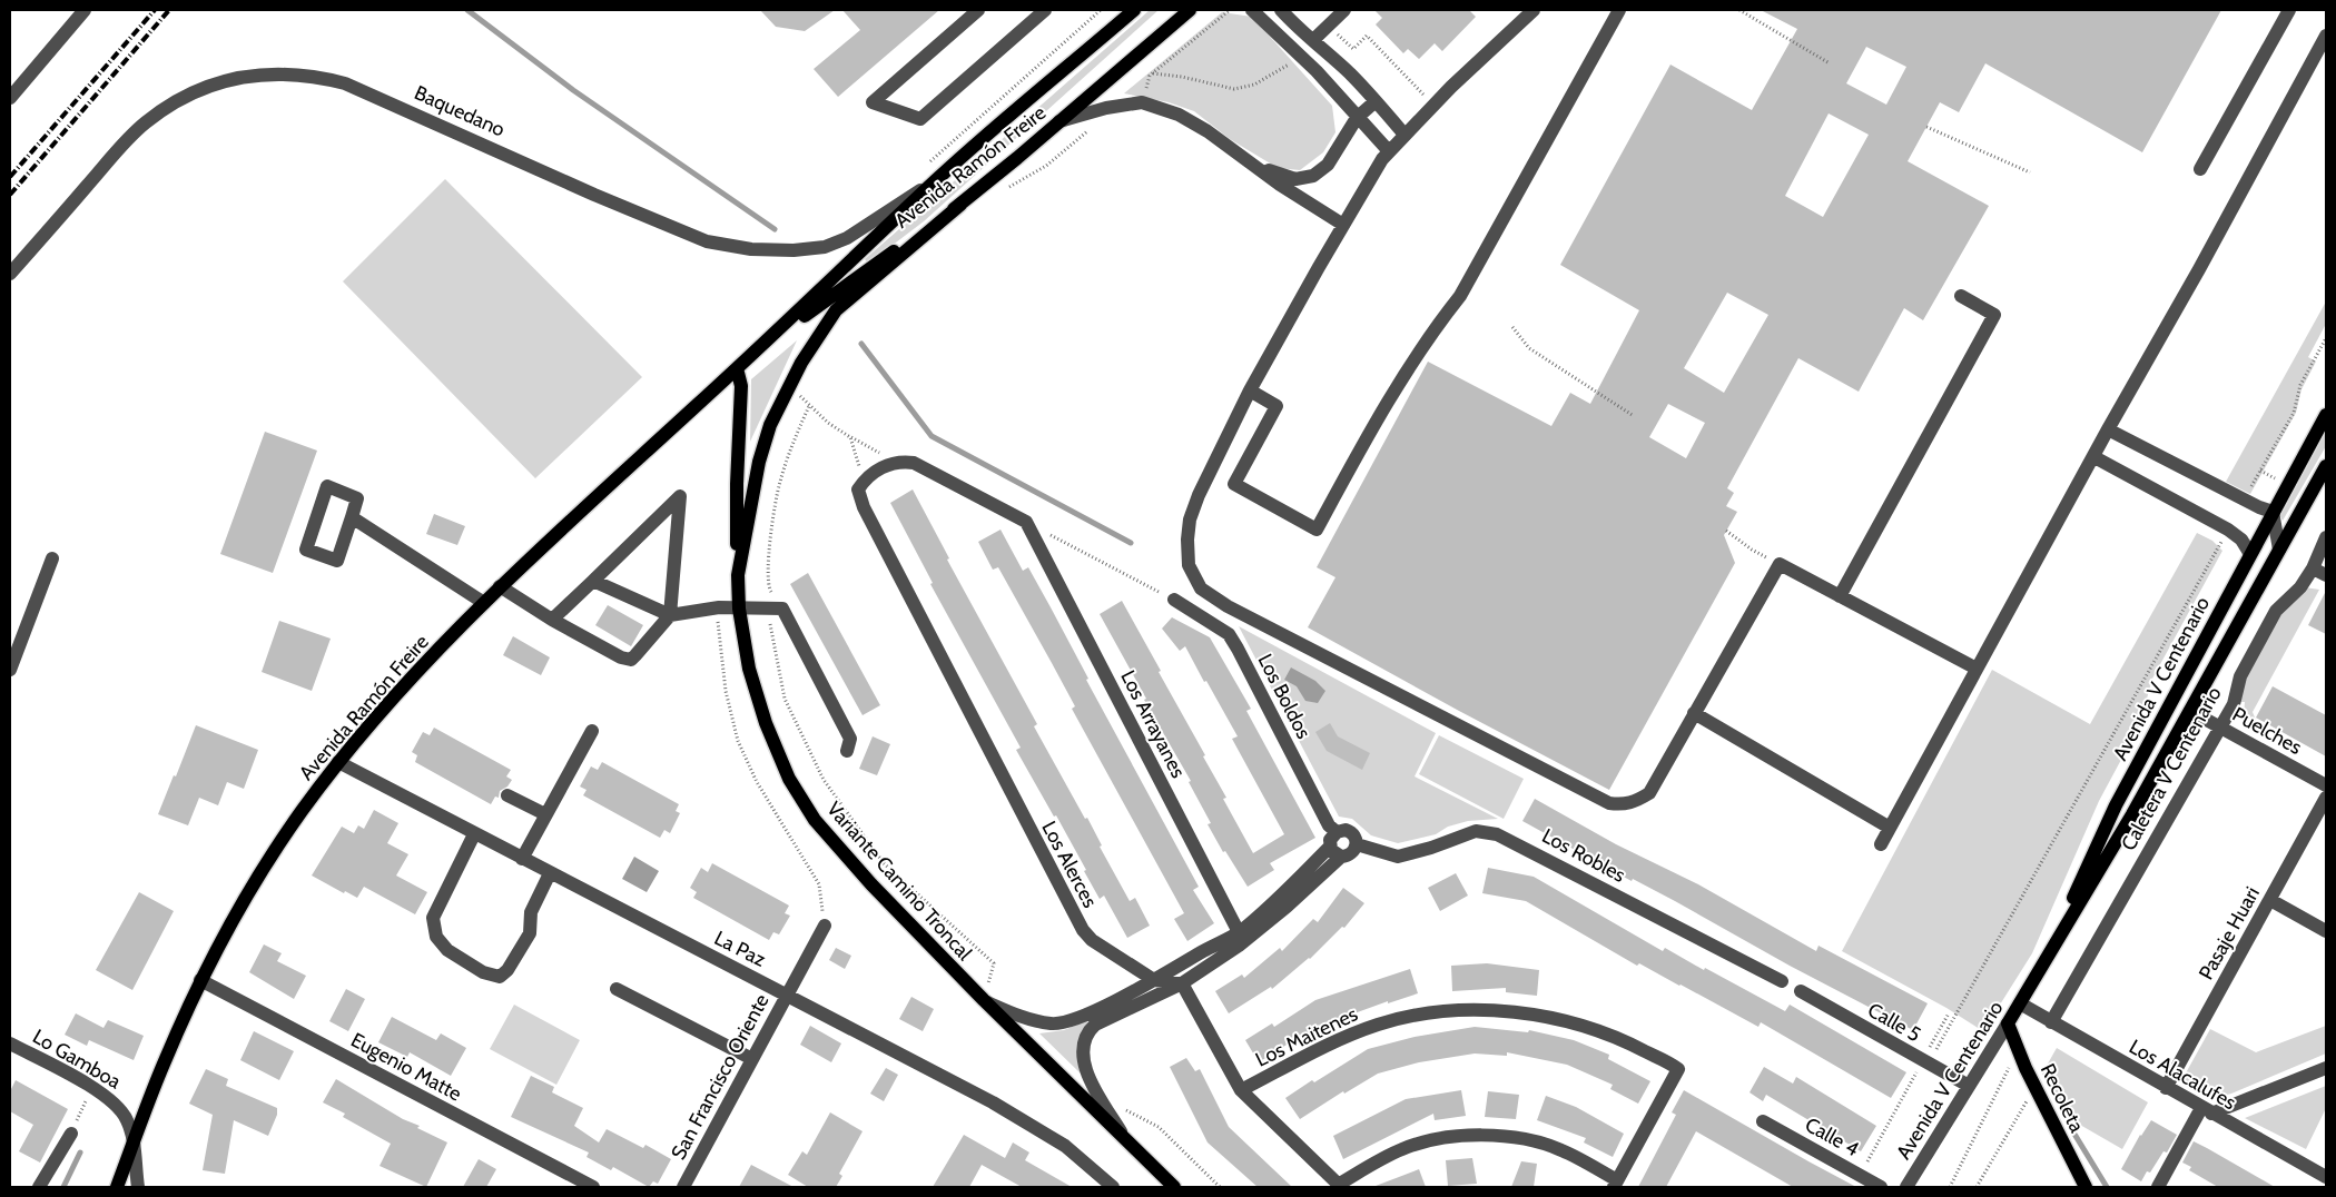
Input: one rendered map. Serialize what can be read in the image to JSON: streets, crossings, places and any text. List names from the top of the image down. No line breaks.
{"streets":{"main road":["Avenida Ramón Freire","Avenida V Centenario","Variante Camino Troncal","Recoleta"],"street":["Baquedano","Los Boldos","Los Arrayanes","Puelches","Caletera V Centenario","Los Robles","Los Alerces","Pasaje Huari","La Paz","Calle 5","Los Maitenes","Lo Gamboa","Eugenio Matte","Los Alacalufes","San Francisco Oriente","Calle 4"]},"crossings":[["Baquedano","Avenida Ramón Freire"],["Avenida Ramón Freire","Variante Camino Troncal"],["Avenida Ramón Freire","La Paz"],["Avenida Ramón Freire","Lo Gamboa"],["Avenida Ramón Freire","Eugenio Matte"],["Avenida V Centenario","Puelches"],["Avenida V Centenario","Calle 5"],["Avenida V Centenario","Los Alacalufes"],["Avenida V Centenario","Recoleta"],["Los Boldos","Los Robles"],["Puelches","Caletera V Centenario"],["Caletera V Centenario","Los Alacalufes"],["Pasaje Huari","Los Alacalufes"],["La Paz","San Francisco Oriente"]]}
